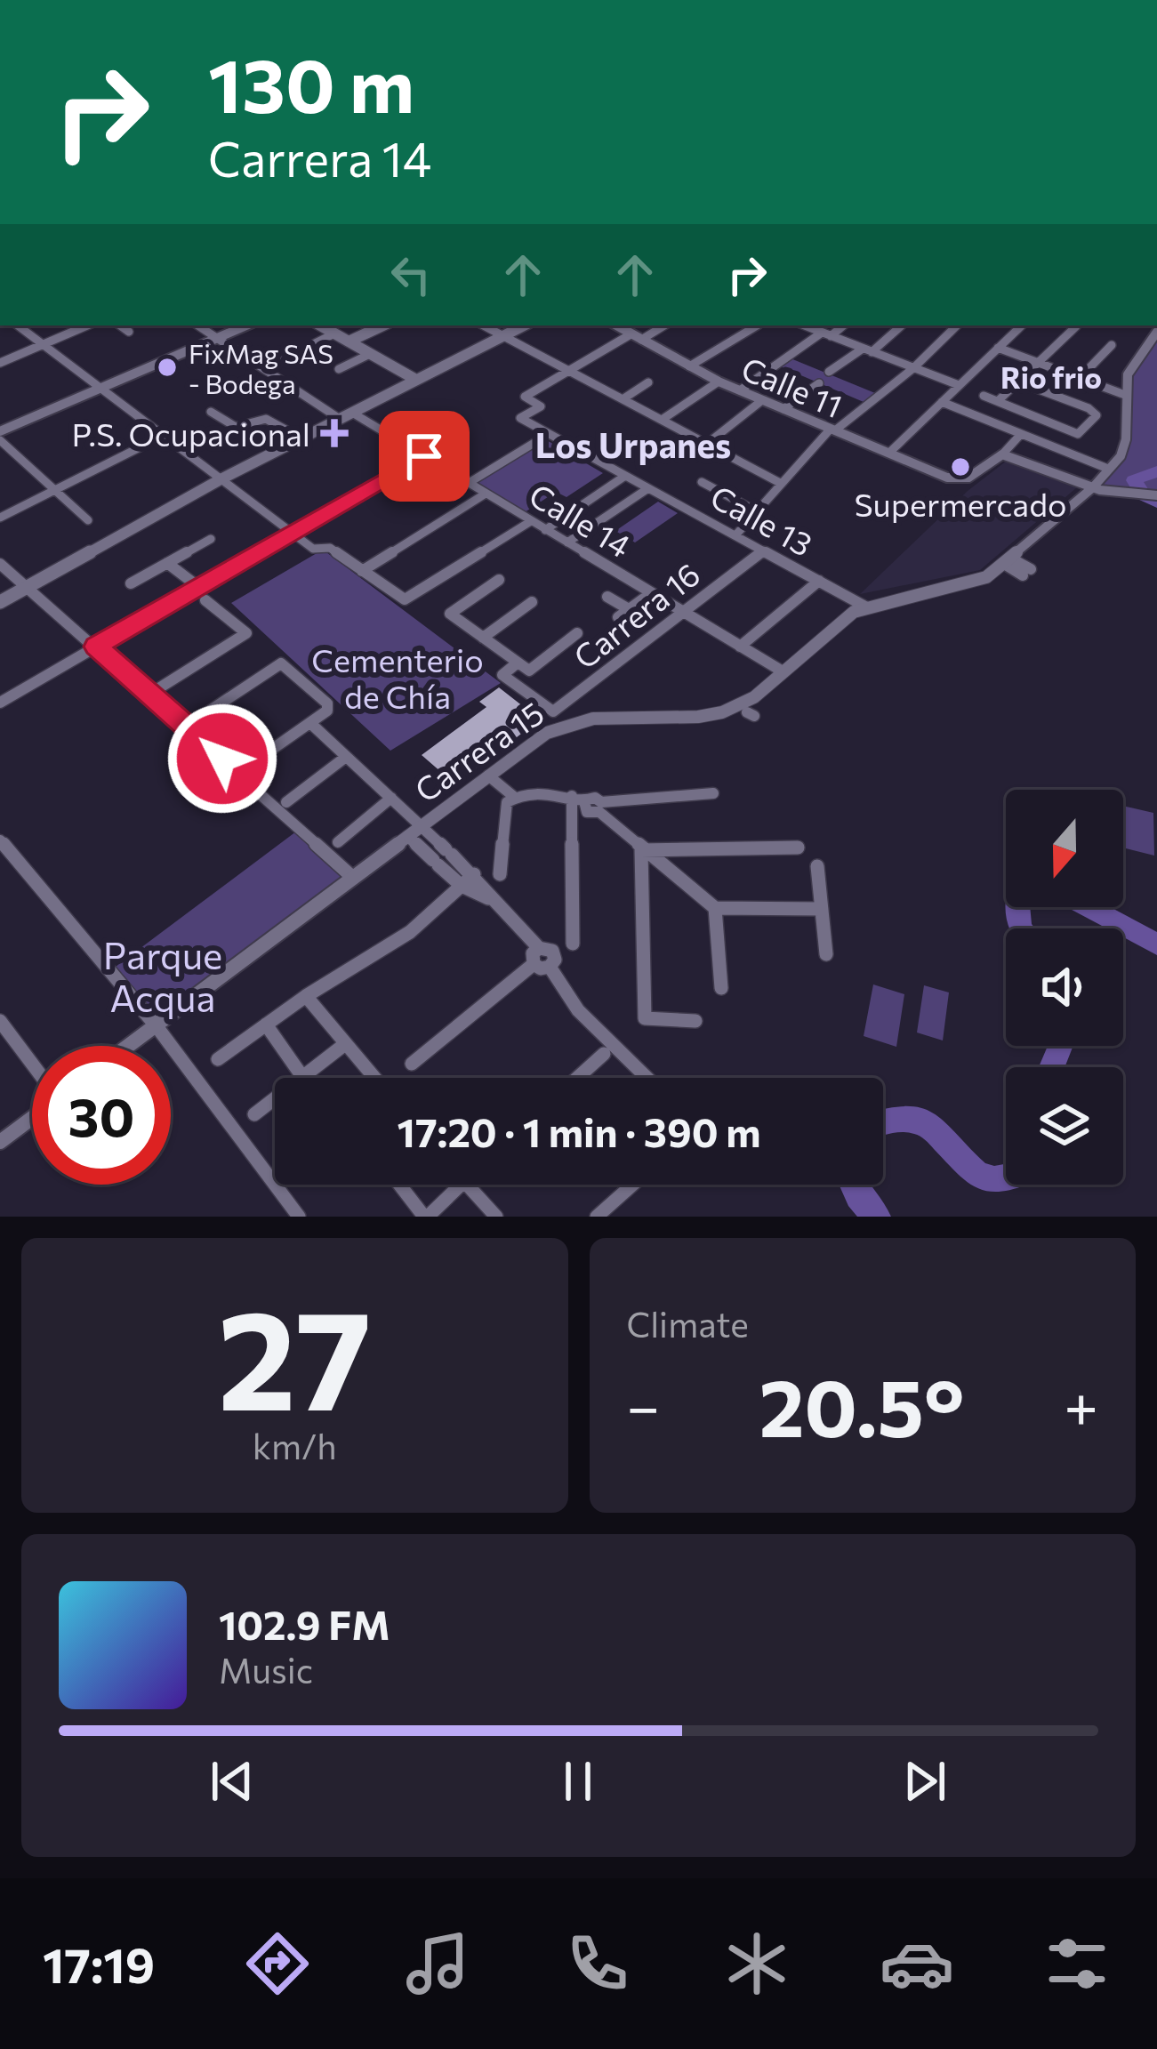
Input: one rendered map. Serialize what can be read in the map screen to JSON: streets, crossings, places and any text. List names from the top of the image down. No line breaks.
{"streets":{"street":["Calle 11","Calle 14","Calle 13","Carrera 16","Carrera 15"]},"crossings":[["Calle 14","Carrera 16"],["Calle 14","Carrera 15"],["Calle 13","Carrera 16"],["Calle 13","Carrera 15"]],"districts":["Rio frio","Los Urpanes"],"parks":["Cementerio de Chía","Parque Acqua"],"places":{"other":["FixMag SAS - Bodega","Supermercado"],"health":["P.S. Ocupacional"]},"north":"bottom","page":{"turn":["130 m","Carrera 14"],"limit":"30","trip":"17:20 · 1 min · 390 m","tile":[["27","km/h"],"Climate"],"heat":["−","20.5°","+"],"song":["102.9 FM","Music"],"tabs":"17:19"}}
